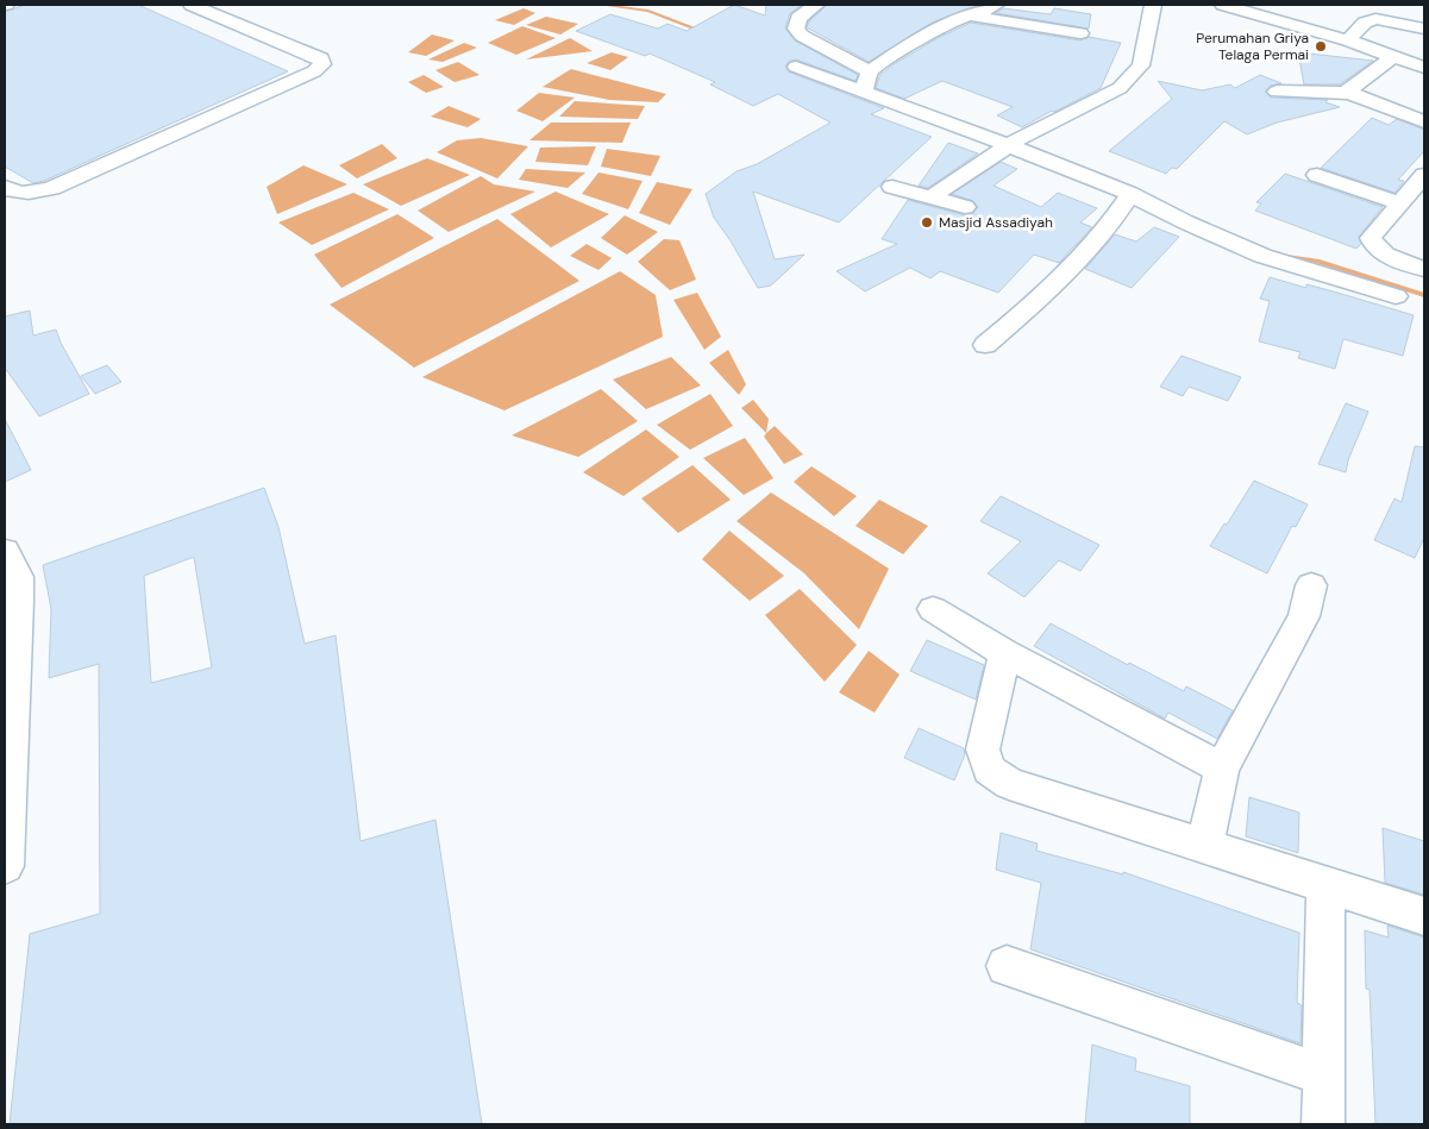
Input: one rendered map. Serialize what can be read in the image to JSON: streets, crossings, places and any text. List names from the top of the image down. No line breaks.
{"places":["Perumahan Griya Telaga Permai","Masjid Assadiyah"]}
